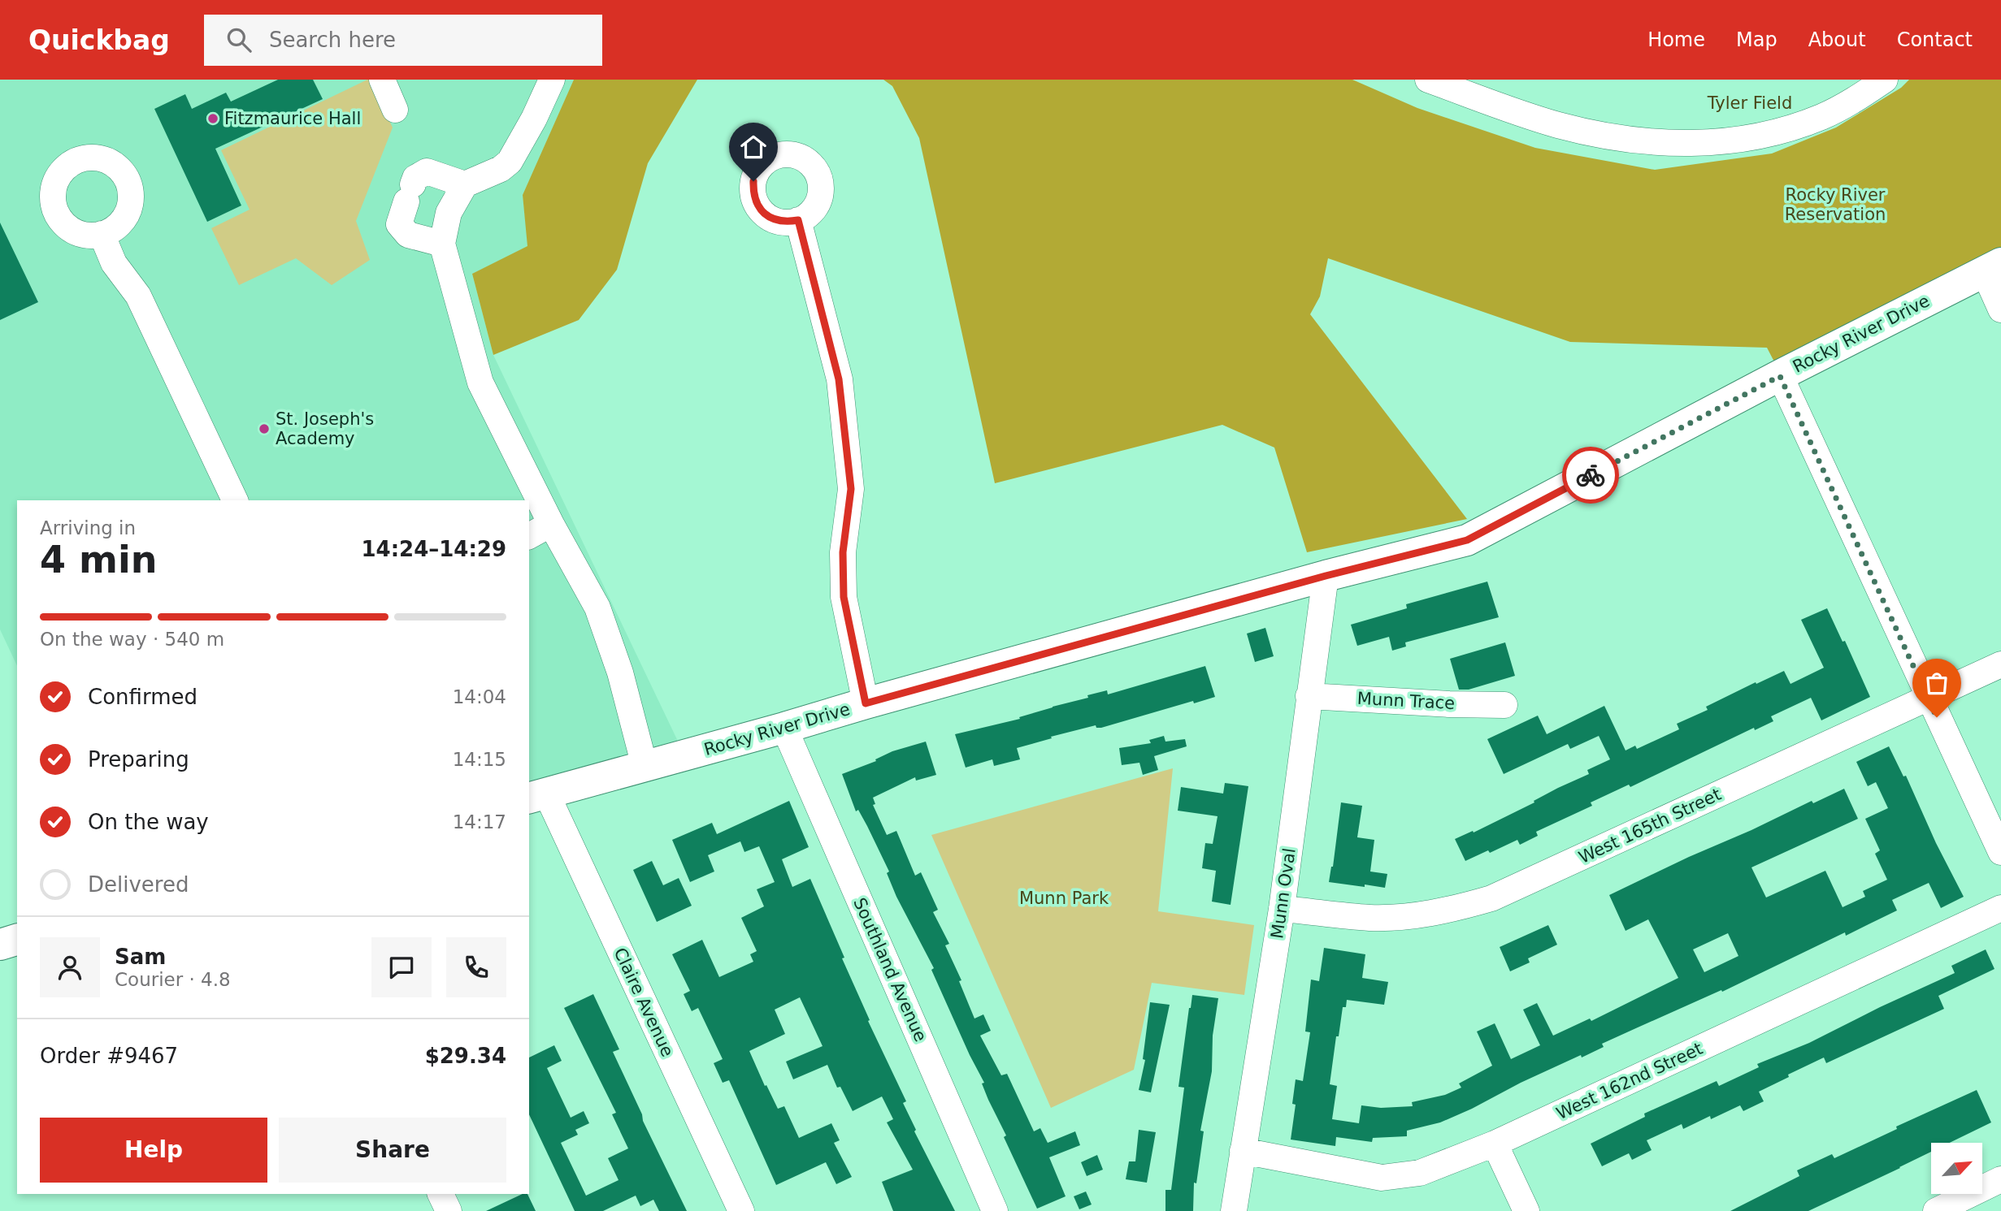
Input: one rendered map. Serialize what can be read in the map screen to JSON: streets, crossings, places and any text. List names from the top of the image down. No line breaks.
{"streets":{"main road":["Rocky River Drive"],"street":["Munn Trace","West 165th Street","Munn Oval","Southland Avenue","Claire Avenue","West 162nd Street"]},"crossings":[["Rocky River Drive","Munn Oval"],["Rocky River Drive","Southland Avenue"],["Rocky River Drive","Claire Avenue"],["Munn Trace","Munn Oval"],["West 165th Street","Munn Oval"],["Munn Oval","West 162nd Street"]],"parks":["Tyler Field","Rocky River Reservation","Munn Park"],"places":["Fitzmaurice Hall","St. Joseph's Academy"],"north":"top right","page":{"header":"Quickbag","search":"Search here","nav":["Home","Map","About","Contact"],"heading":["4 min","Arriving in","14:24–14:29"],"panel":["Sam","Courier · 4.8","Order #9467","$29.34"],"bar":"On the way · 540 m","list":[["Confirmed","14:04"],["Preparing","14:15"],["On the way","14:17"],"Delivered"],"buttons":["Help","Share"]}}
